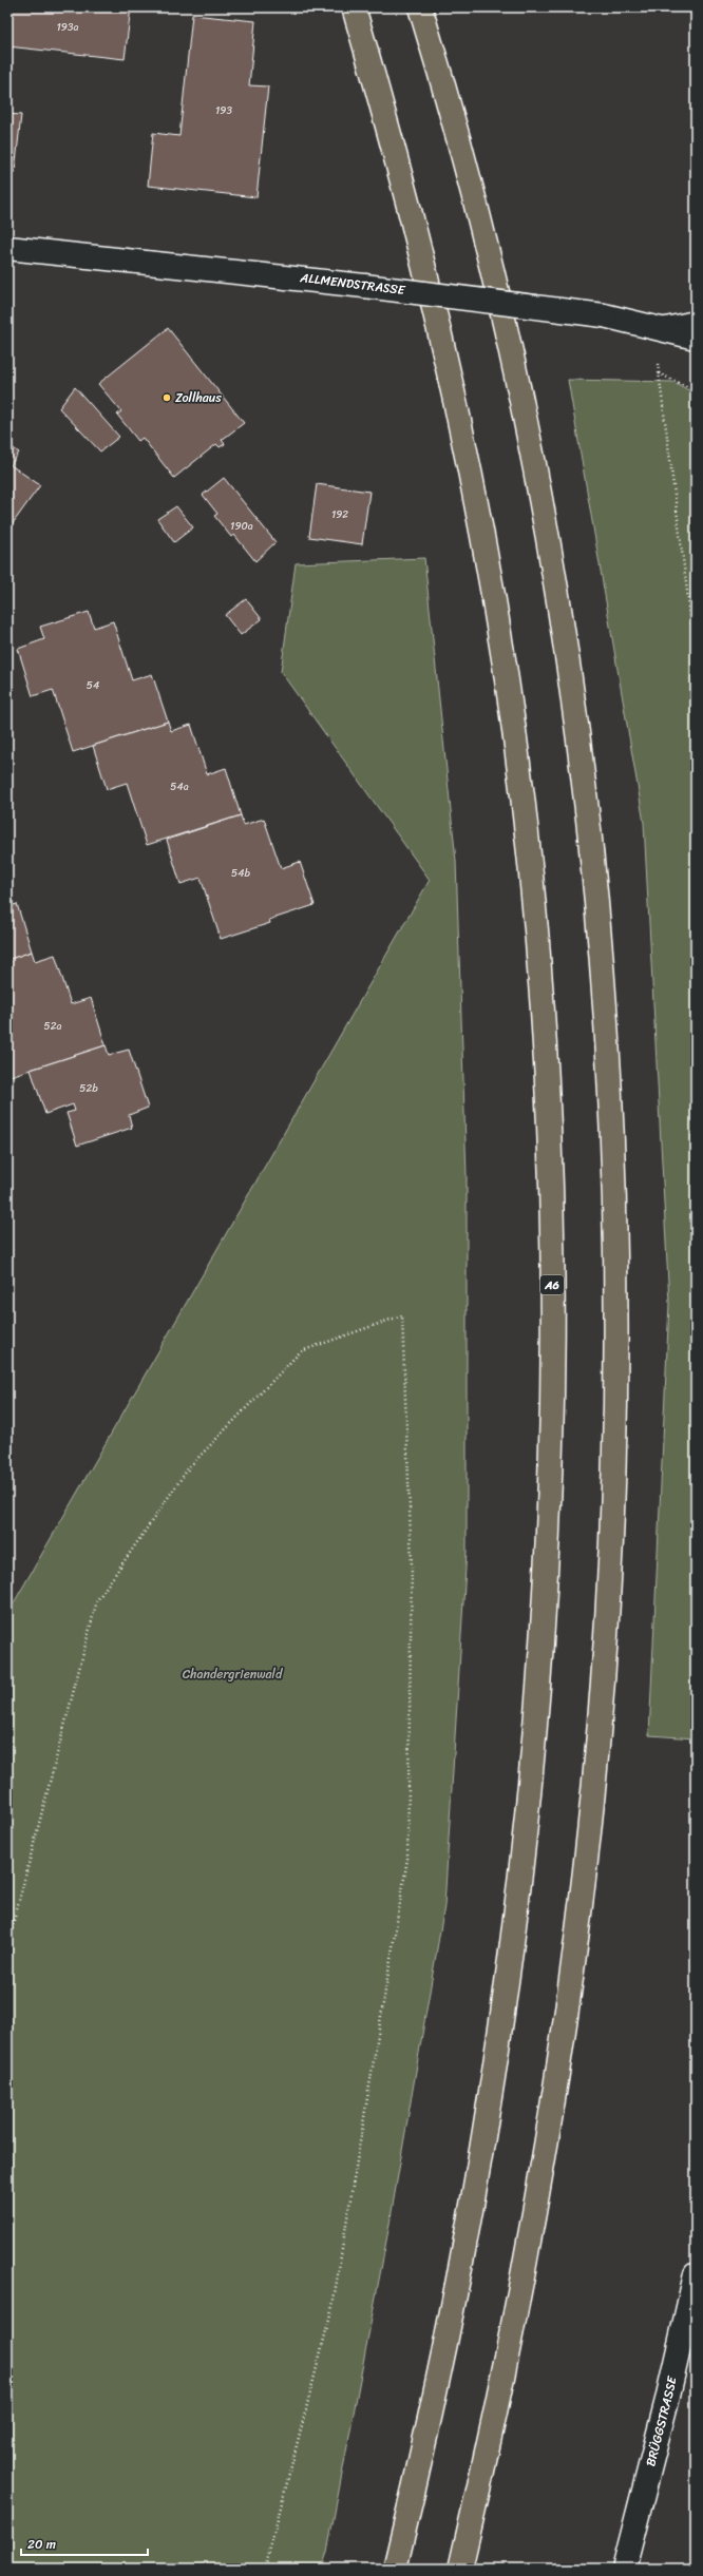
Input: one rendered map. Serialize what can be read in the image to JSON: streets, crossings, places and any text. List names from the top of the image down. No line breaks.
{"streets":{"highway":["A6"],"main road":["ALLMENDSTRASSE","BRÜGGSTRASSE"]},"parks":["Chandergrienwald"],"places":["Zollhaus"],"house_numbers":["193a","193","192","190a","54","54a","54b","52a","52b"],"scale_bar":"20 m"}
